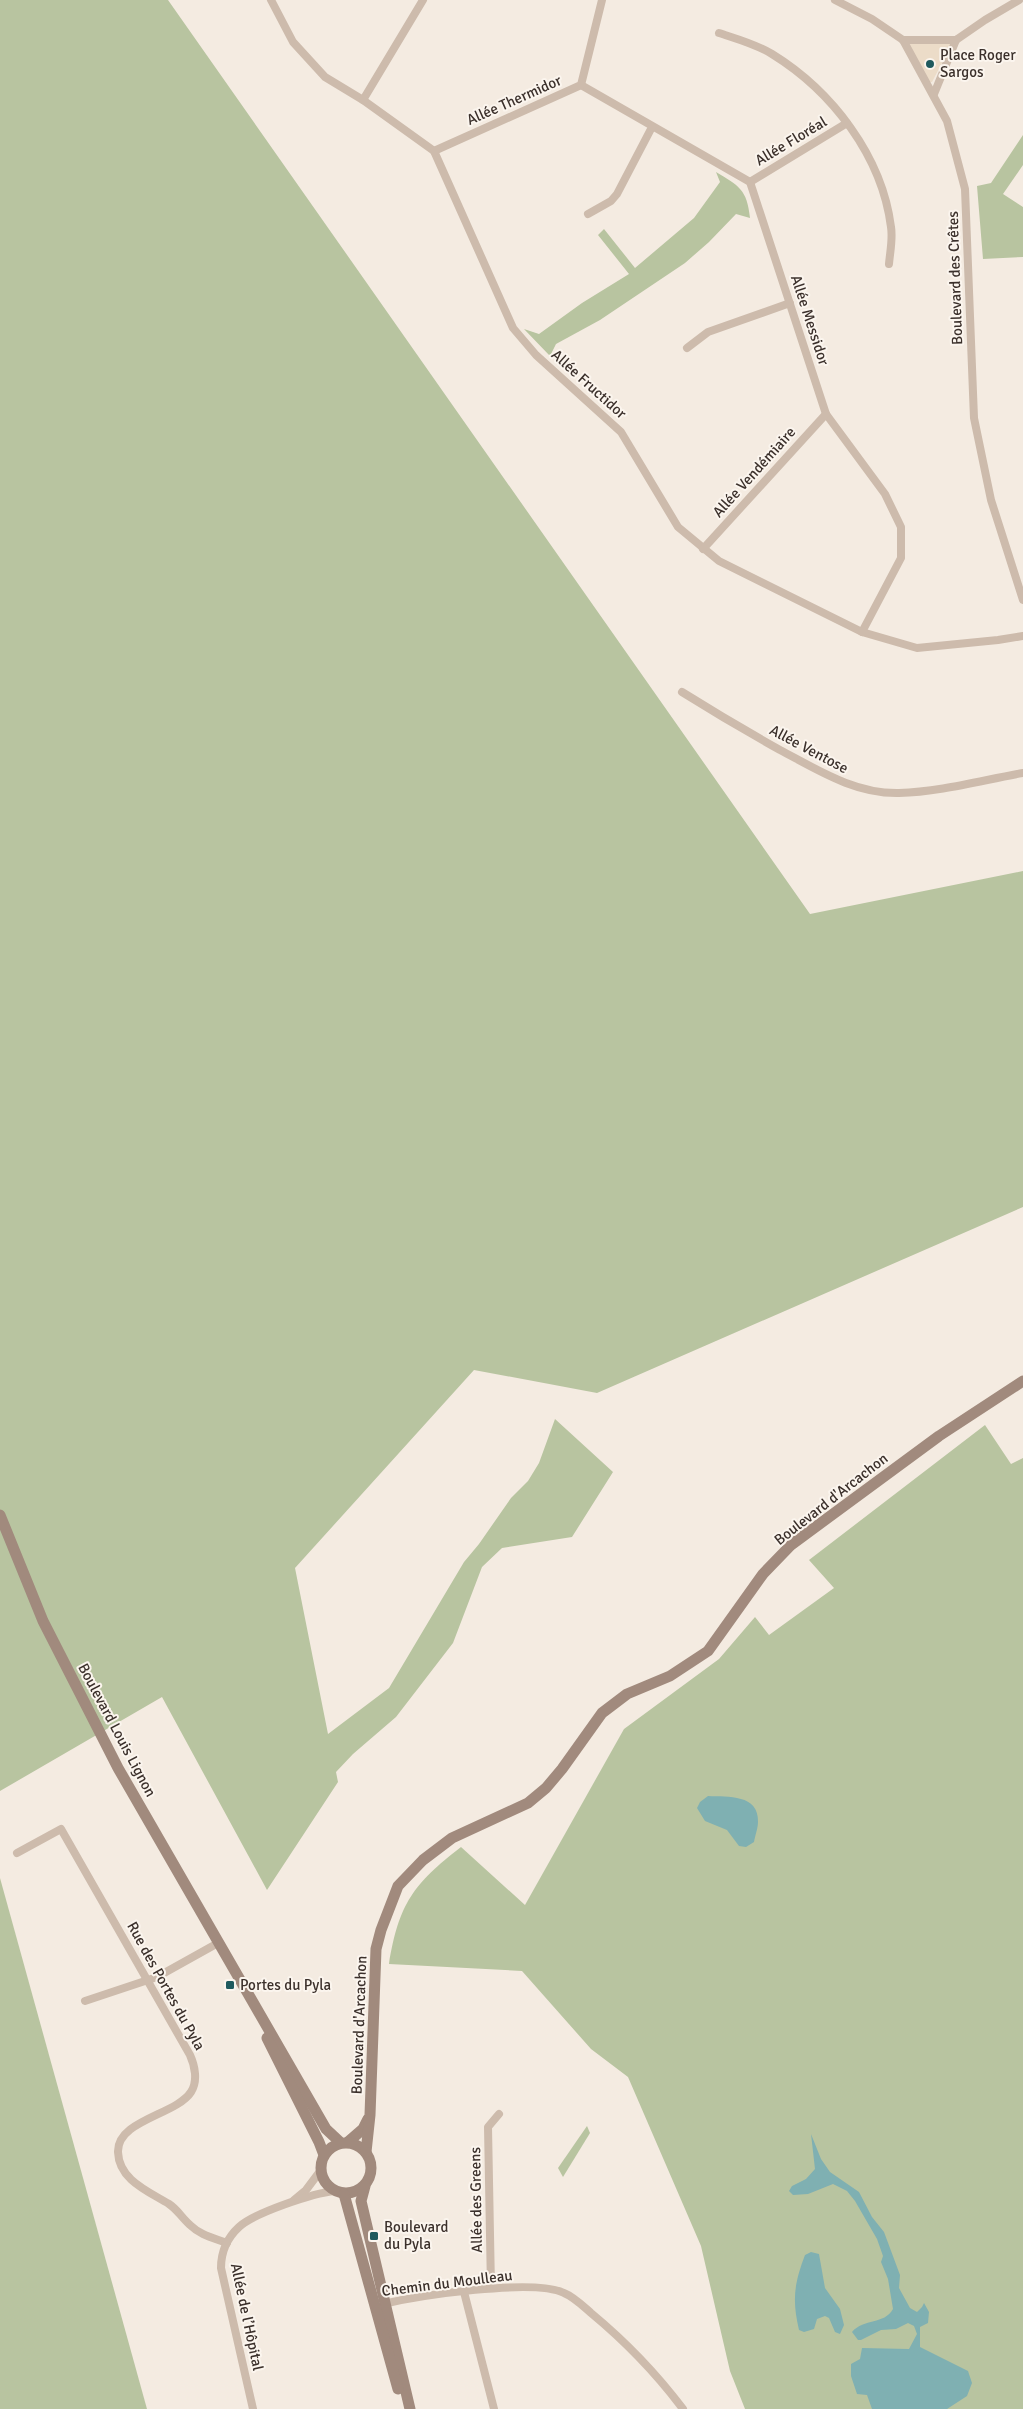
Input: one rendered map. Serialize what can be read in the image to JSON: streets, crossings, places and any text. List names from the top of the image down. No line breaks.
{"streets":{"main road":["Boulevard d'Arcachon","Boulevard Louis Lignon"],"street":["Allée Thermidor","Allée Floréal","Boulevard des Crêtes","Allée Messidor","Allée Fructidor","Allée Vendémiaire","Allée Ventose","Rue des Portes du Pyla","Allée des Greens","Chemin du Moulleau","Allée de l’Hôpital"]},"crossings":[["Allée Thermidor","Allée Fructidor"],["Allée Floréal","Allée Messidor"],["Allée Messidor","Allée Fructidor"],["Allée Messidor","Allée Vendémiaire"],["Allée Fructidor","Allée Vendémiaire"],["Boulevard d'Arcachon","Allée de l’Hôpital"],["Rue des Portes du Pyla","Allée de l’Hôpital"],["Allée des Greens","Chemin du Moulleau"]],"places":{"other":["Place Roger Sargos"],"transit":["Portes du Pyla","Boulevard du Pyla"]}}
